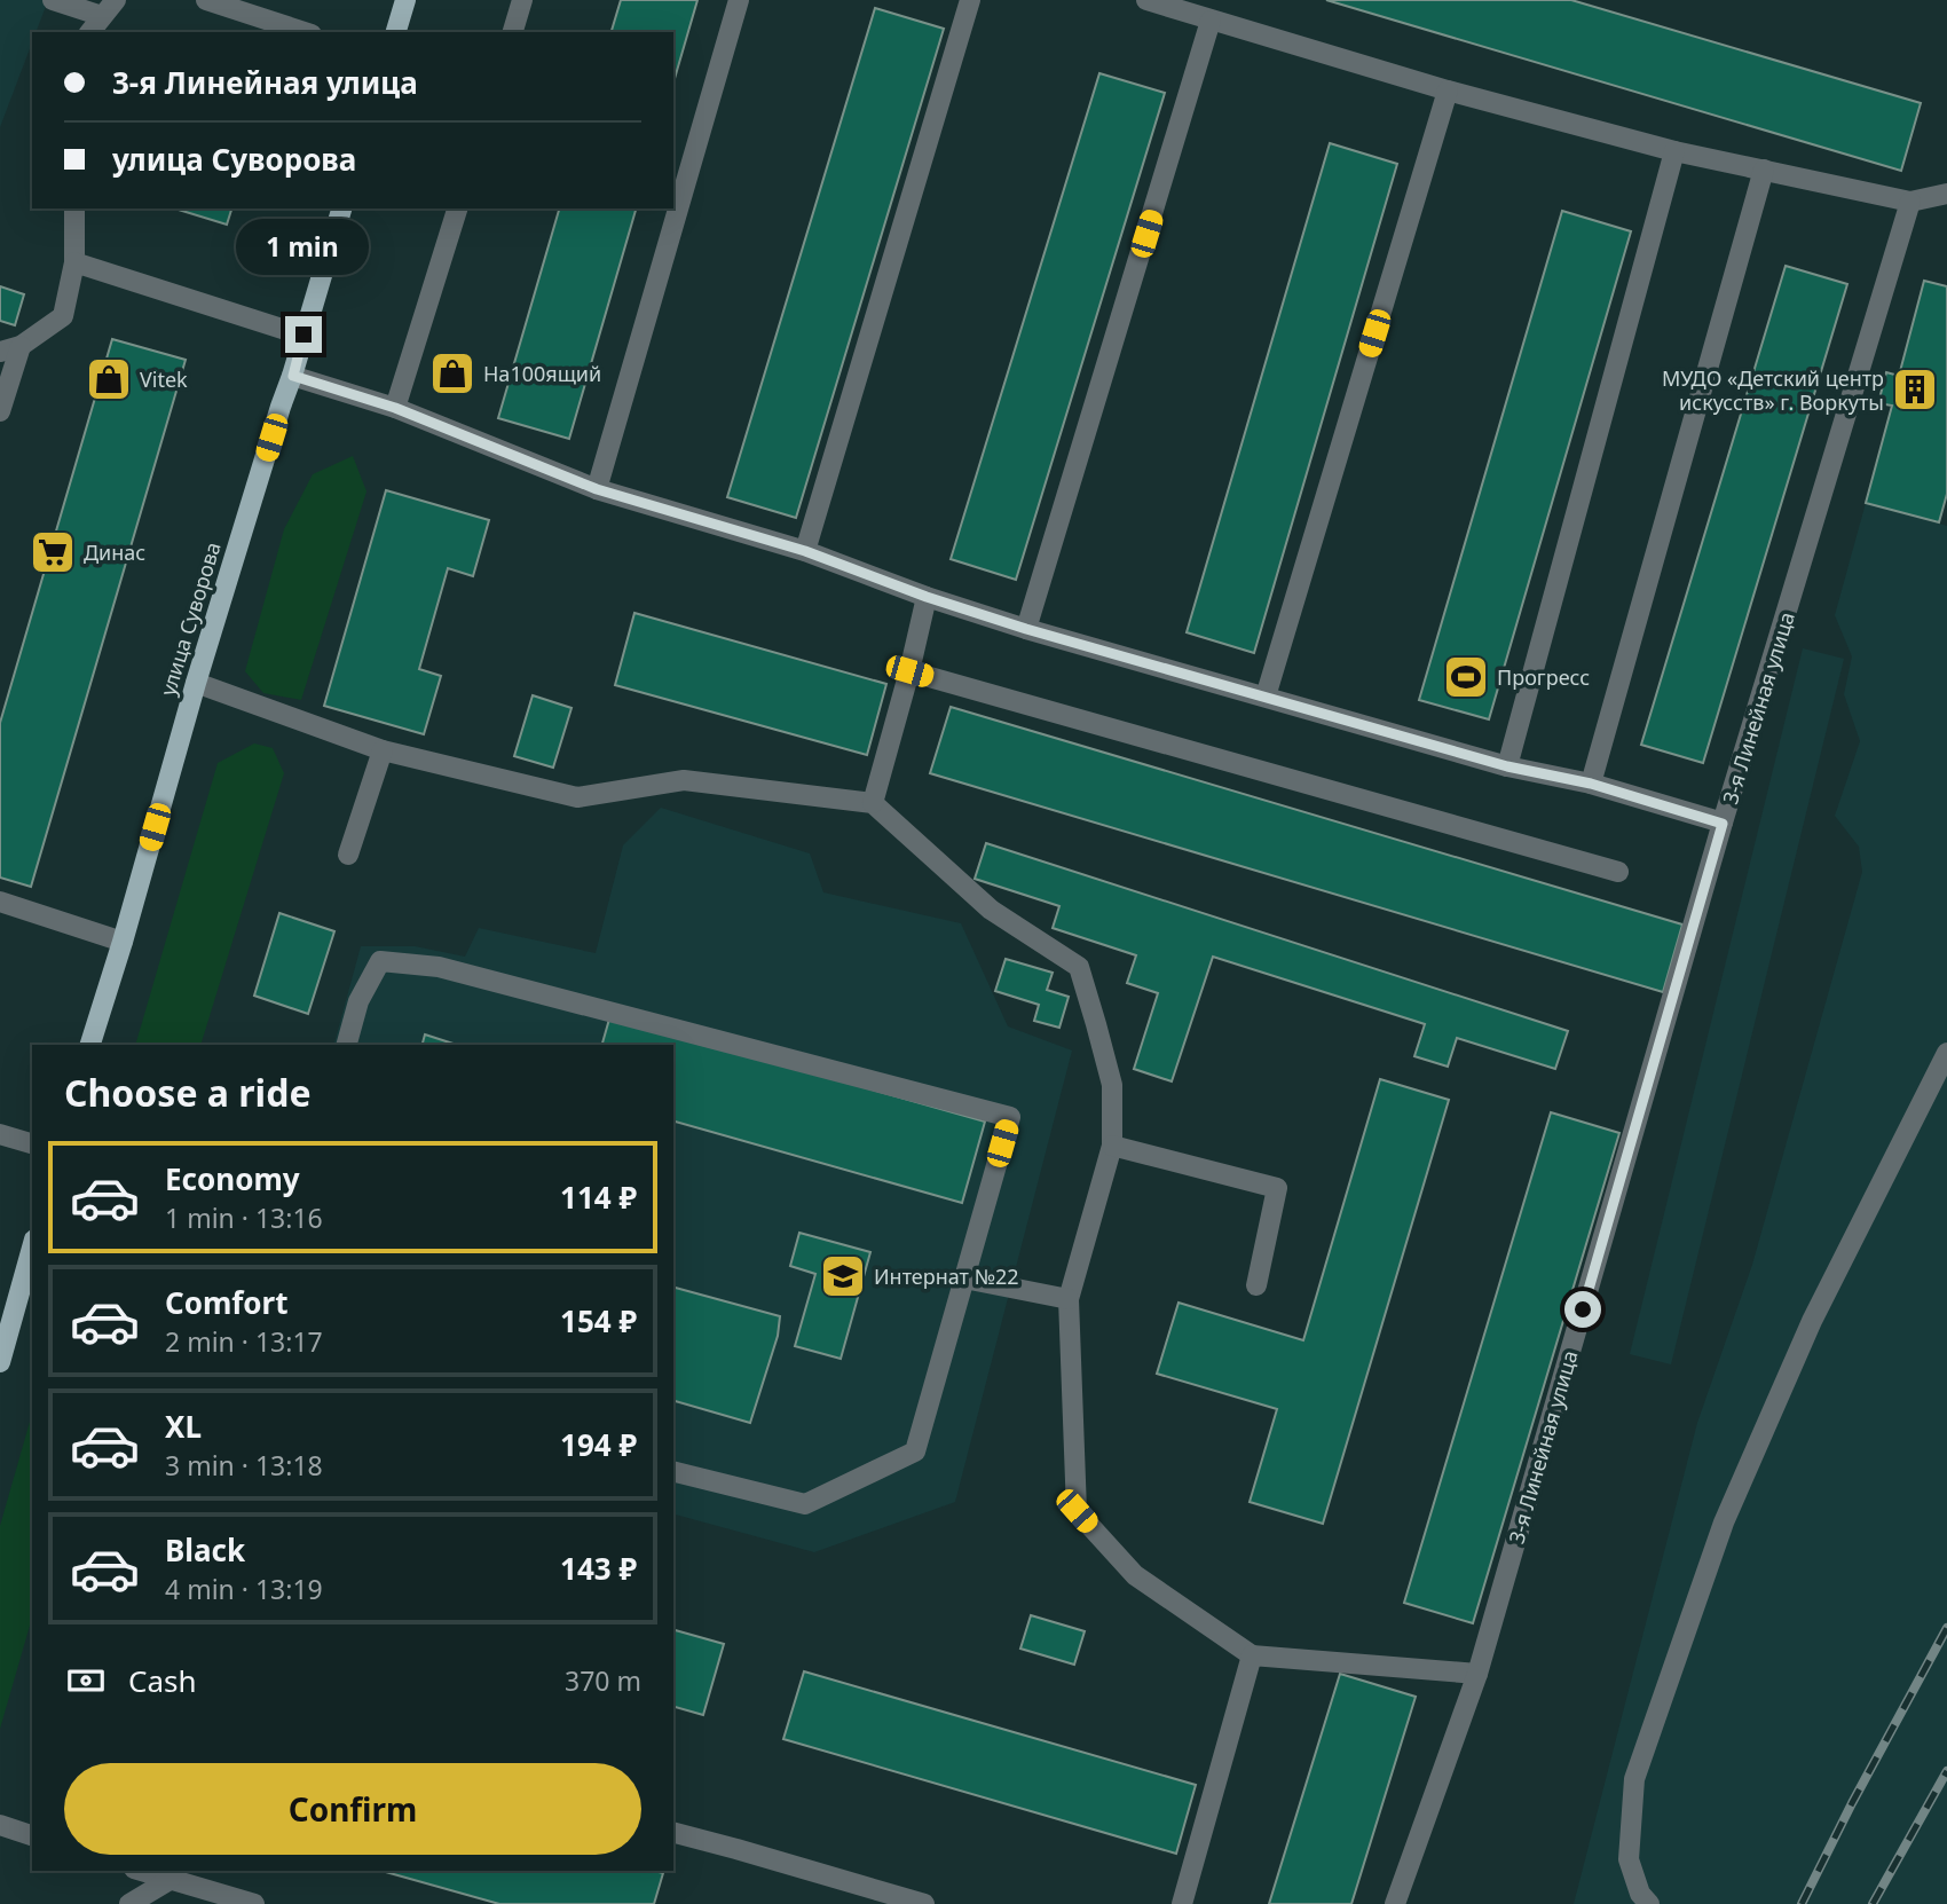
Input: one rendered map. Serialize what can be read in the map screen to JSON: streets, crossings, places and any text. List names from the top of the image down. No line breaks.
{"streets":{"main road":["улица Суворова"],"street":["3-я Линейная улица"]},"places":{"shop":["На100ящий","Vitek"],"building":["МУДО «Детский центр искусств» г. Воркуты"],"supermarket":["Динас"],"sports":["Прогресс"],"school or university":["Интернат №22"]},"page":{"banner":["3-я Линейная улица","улица Суворова"],"bubble":"1 min","heading":"Choose a ride","list":[{"name":"Economy","note":"1 min · 13:16","value":"114 ₽"},{"name":"Comfort","note":"2 min · 13:17","value":"154 ₽"},{"name":"XL","note":"3 min · 13:18","value":"194 ₽"},{"name":"Black","note":"4 min · 13:19","value":"143 ₽"}],"pay":["Cash","370 m"],"buttons":"Confirm"}}
